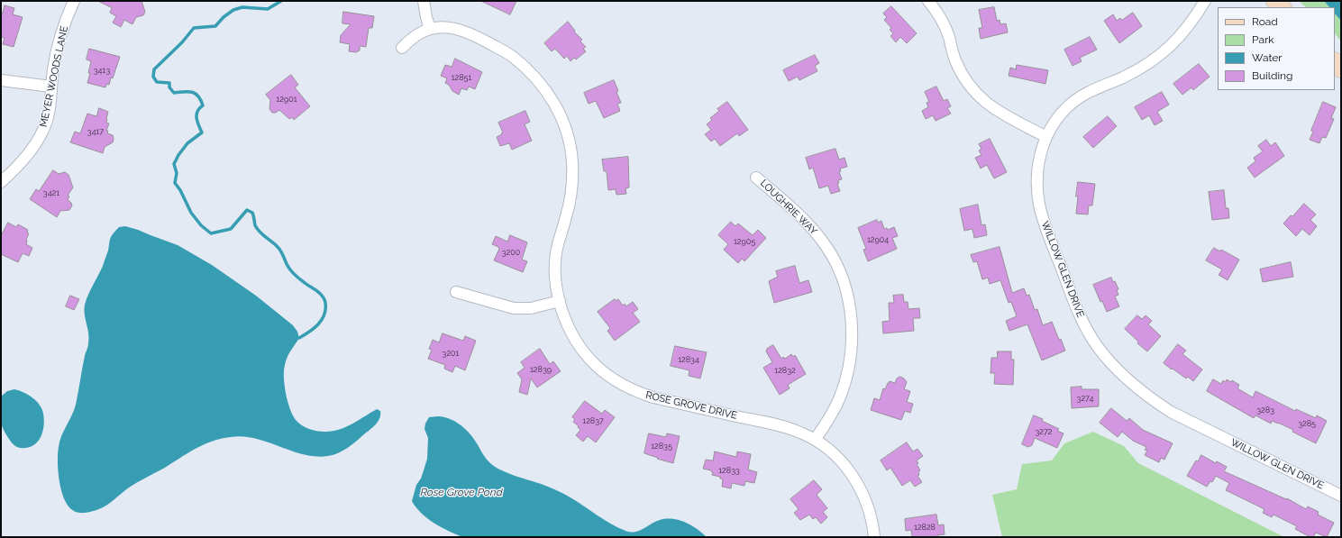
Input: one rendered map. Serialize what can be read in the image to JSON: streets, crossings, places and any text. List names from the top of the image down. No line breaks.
{"streets":{"street":["MEYER WOODS LANE","LOUGHRIE WAY","WILLOW GLEN DRIVE","ROSE GROVE DRIVE"]},"crossings":[["LOUGHRIE WAY","ROSE GROVE DRIVE"]],"water":["Rose Grove Pond"],"house_numbers":["3413","12851","12901","3417","3421","12904","12905","3200","3201","12834","12839","12832","3274","3283","12837","3285","3272","12835","12833","12828"],"legend":["Road","Park","Water","Building"]}
